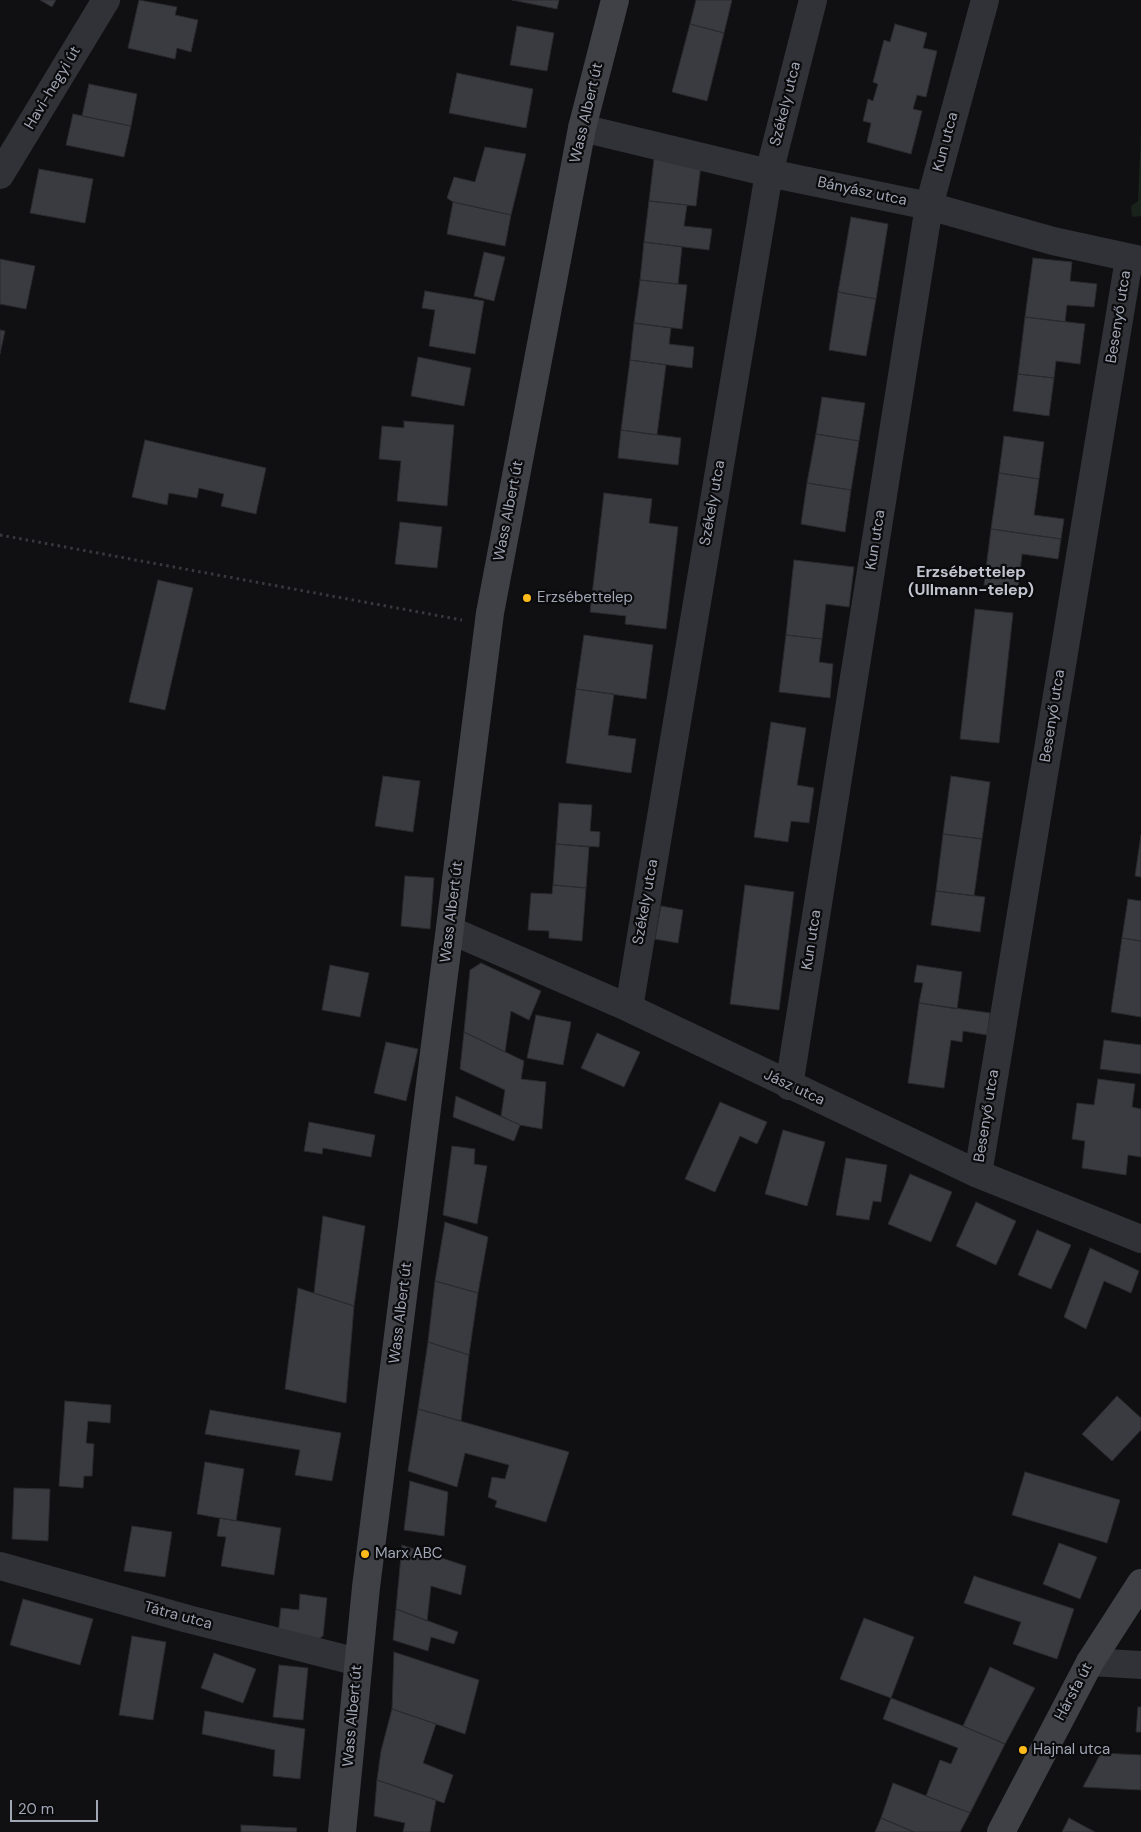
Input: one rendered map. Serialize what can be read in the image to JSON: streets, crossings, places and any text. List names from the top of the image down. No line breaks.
{"streets":{"street":["Havi-hegyi út","Székely utca","Wass Albert út","Kun utca","Bányász utca","Besenyő utca","Jász utca","Tátra utca","Hársfa út"]},"crossings":[["Székely utca","Bányász utca"],["Székely utca","Jász utca"],["Wass Albert út","Bányász utca"],["Wass Albert út","Jász utca"],["Wass Albert út","Tátra utca"],["Kun utca","Bányász utca"],["Kun utca","Jász utca"],["Bányász utca","Besenyő utca"],["Besenyő utca","Jász utca"]],"districts":["Erzsébettelep (Ullmann-telep)"],"places":["Erzsébettelep","Marx ABC","Hajnal utca"],"scale_bar":"20 m"}
